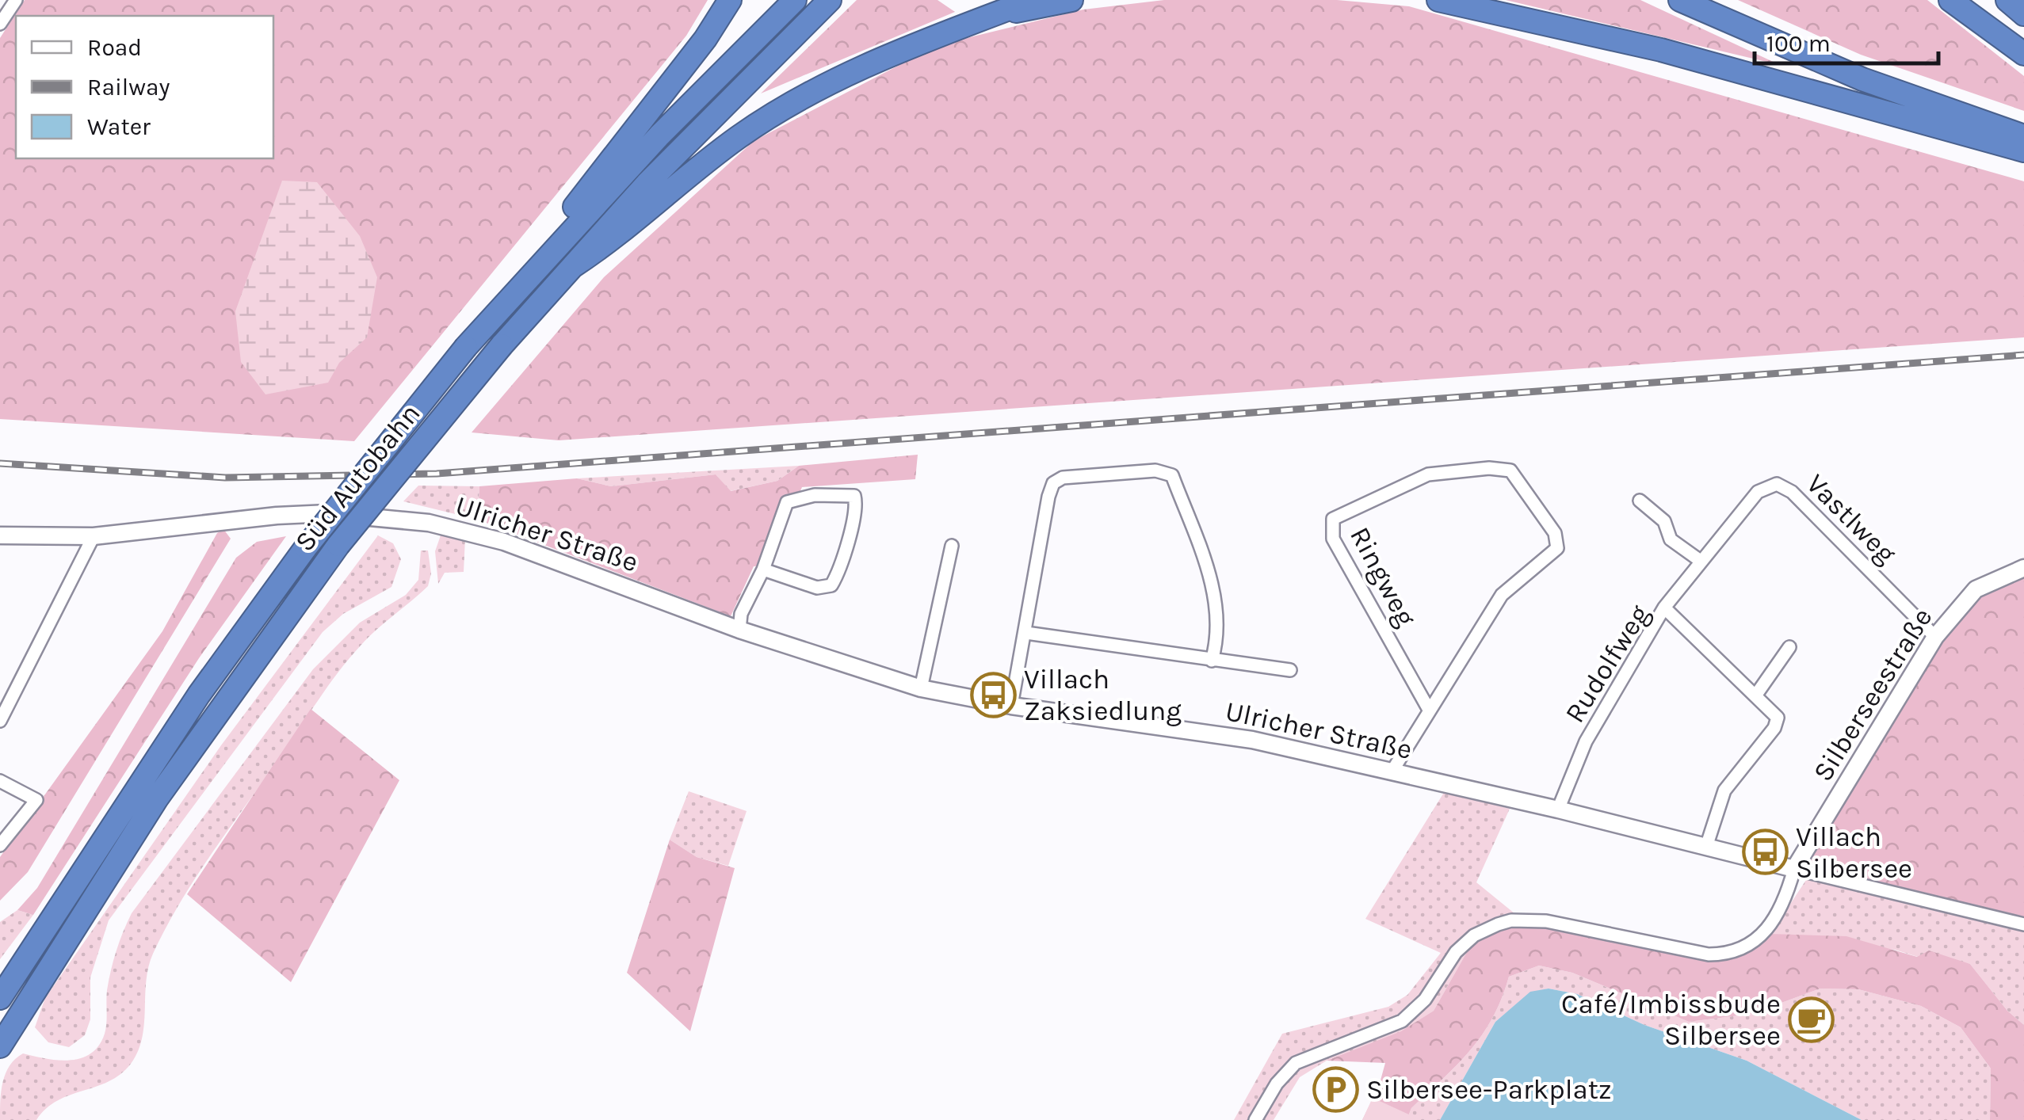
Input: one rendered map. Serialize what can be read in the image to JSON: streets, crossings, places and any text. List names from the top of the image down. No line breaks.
{"streets":{"highway":["Süd Autobahn"],"street":["Vastlweg","Ulricher Straße","Ringweg","Rudolfweg","Silberseestraße"]},"crossings":[["Vastlweg","Rudolfweg"],["Vastlweg","Silberseestraße"],["Ulricher Straße","Ringweg"],["Ulricher Straße","Rudolfweg"],["Ulricher Straße","Silberseestraße"]],"places":{"bus stop":["Villach Zaksiedlung","Villach Silbersee"],"cafe":["Café/Imbissbude Silbersee"],"parking":["Silbersee-Parkplatz"]},"legend":["Road","Railway","Water"],"scale_bar":"100 m"}
